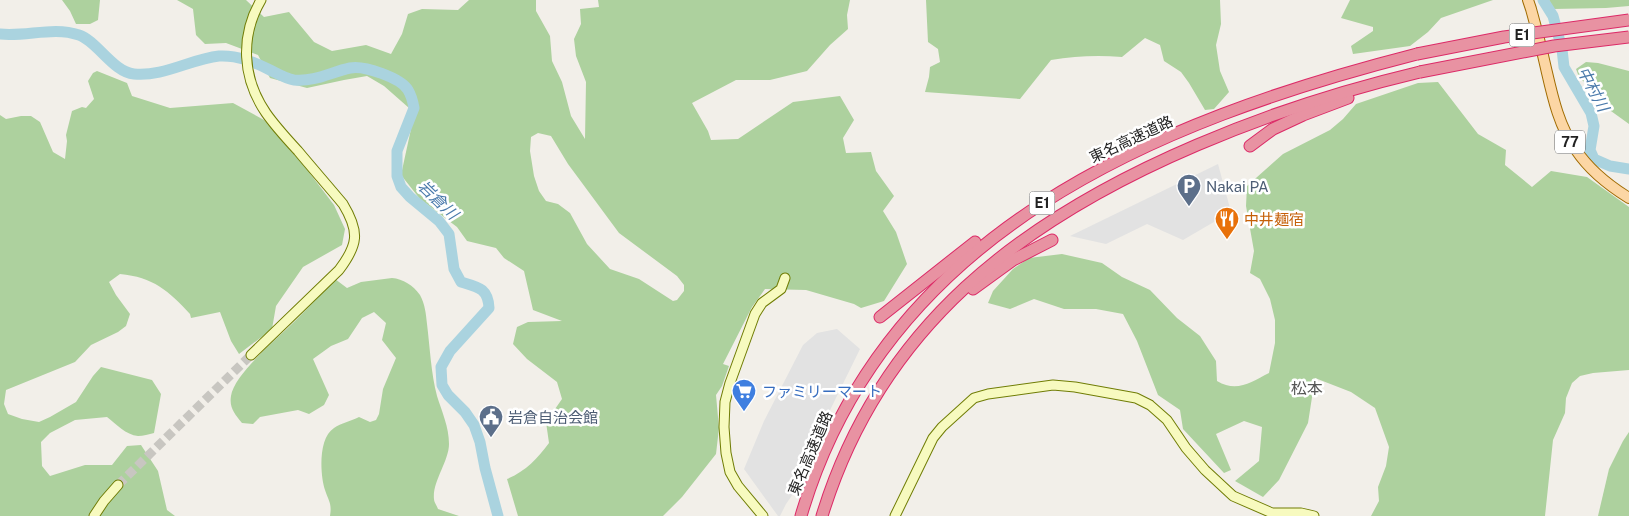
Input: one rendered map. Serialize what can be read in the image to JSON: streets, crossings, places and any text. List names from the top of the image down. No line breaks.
{"streets":{"highway":["E1","東名高速道路"],"main road":["77"]},"districts":["松本"],"water":["中村川","岩倉川"],"places":{"parking":["Nakai PA"],"restaurant":["中井麺宿"],"supermarket":["ファミリーマート"],"public building":["岩倉自治会館"]}}
